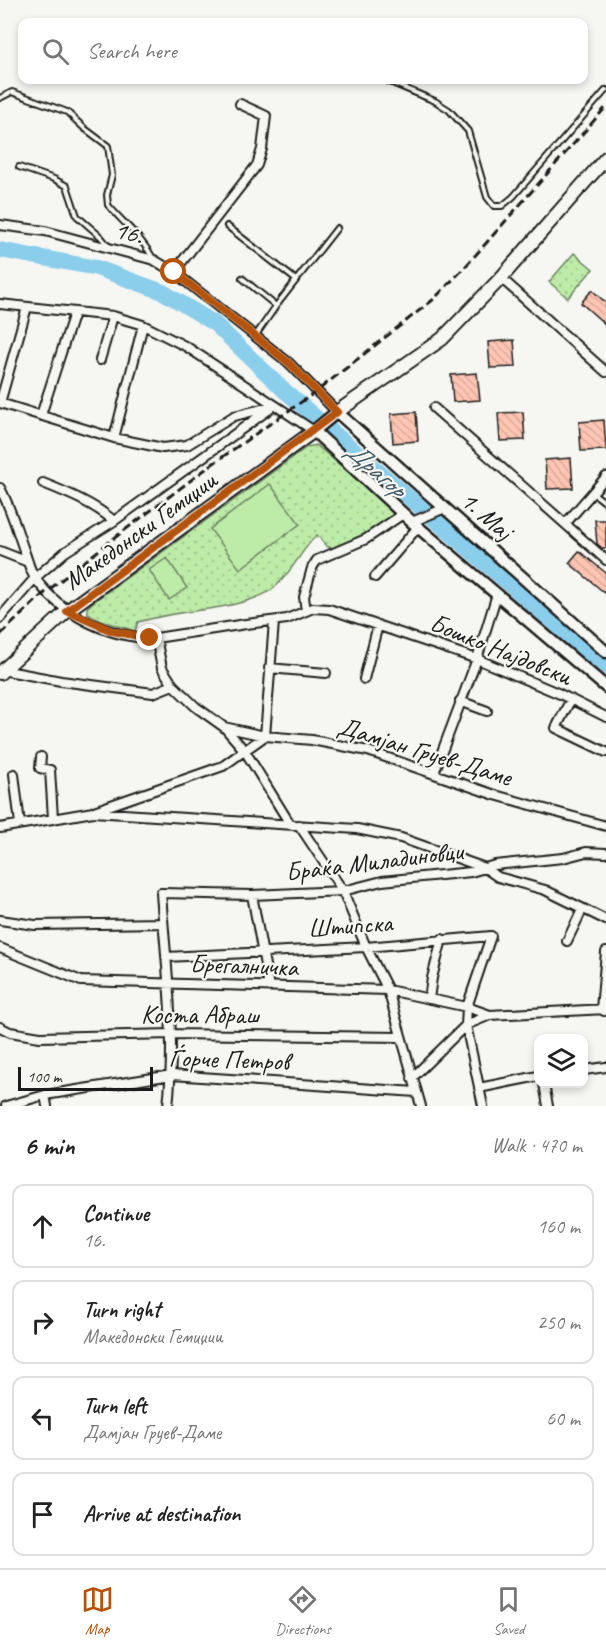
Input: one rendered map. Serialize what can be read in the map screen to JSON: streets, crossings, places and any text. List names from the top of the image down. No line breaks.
{"streets":{"main road":["Македонски Гемиџии"],"street":["16.","1. Мај","Бошко Најдовски","Дамјан Груев-Даме","Браќа Миладиновци","Штипска","Брегалничка","Коста Абраш","Ѓорче Петров"]},"crossings":[["16.","1. Мај"],["1. Мај","Македонски Гемиџии"],["Бошко Најдовски","Дамјан Груев-Даме"],["Штипска","Брегалничка"]],"water":["Драгор"],"scale_bar":"100 m","page":{"search":"Search here","scale":"100 m","heading":["6 min","Walk · 470 m"],"list":[["Continue","16.","160 m"],["Turn right","Македонски Гемиџии","250 m"],["Turn left","Дамјан Груев-Даме","60 m"],"Arrive at destination"],"nav":["Map","Directions","Saved"]}}
